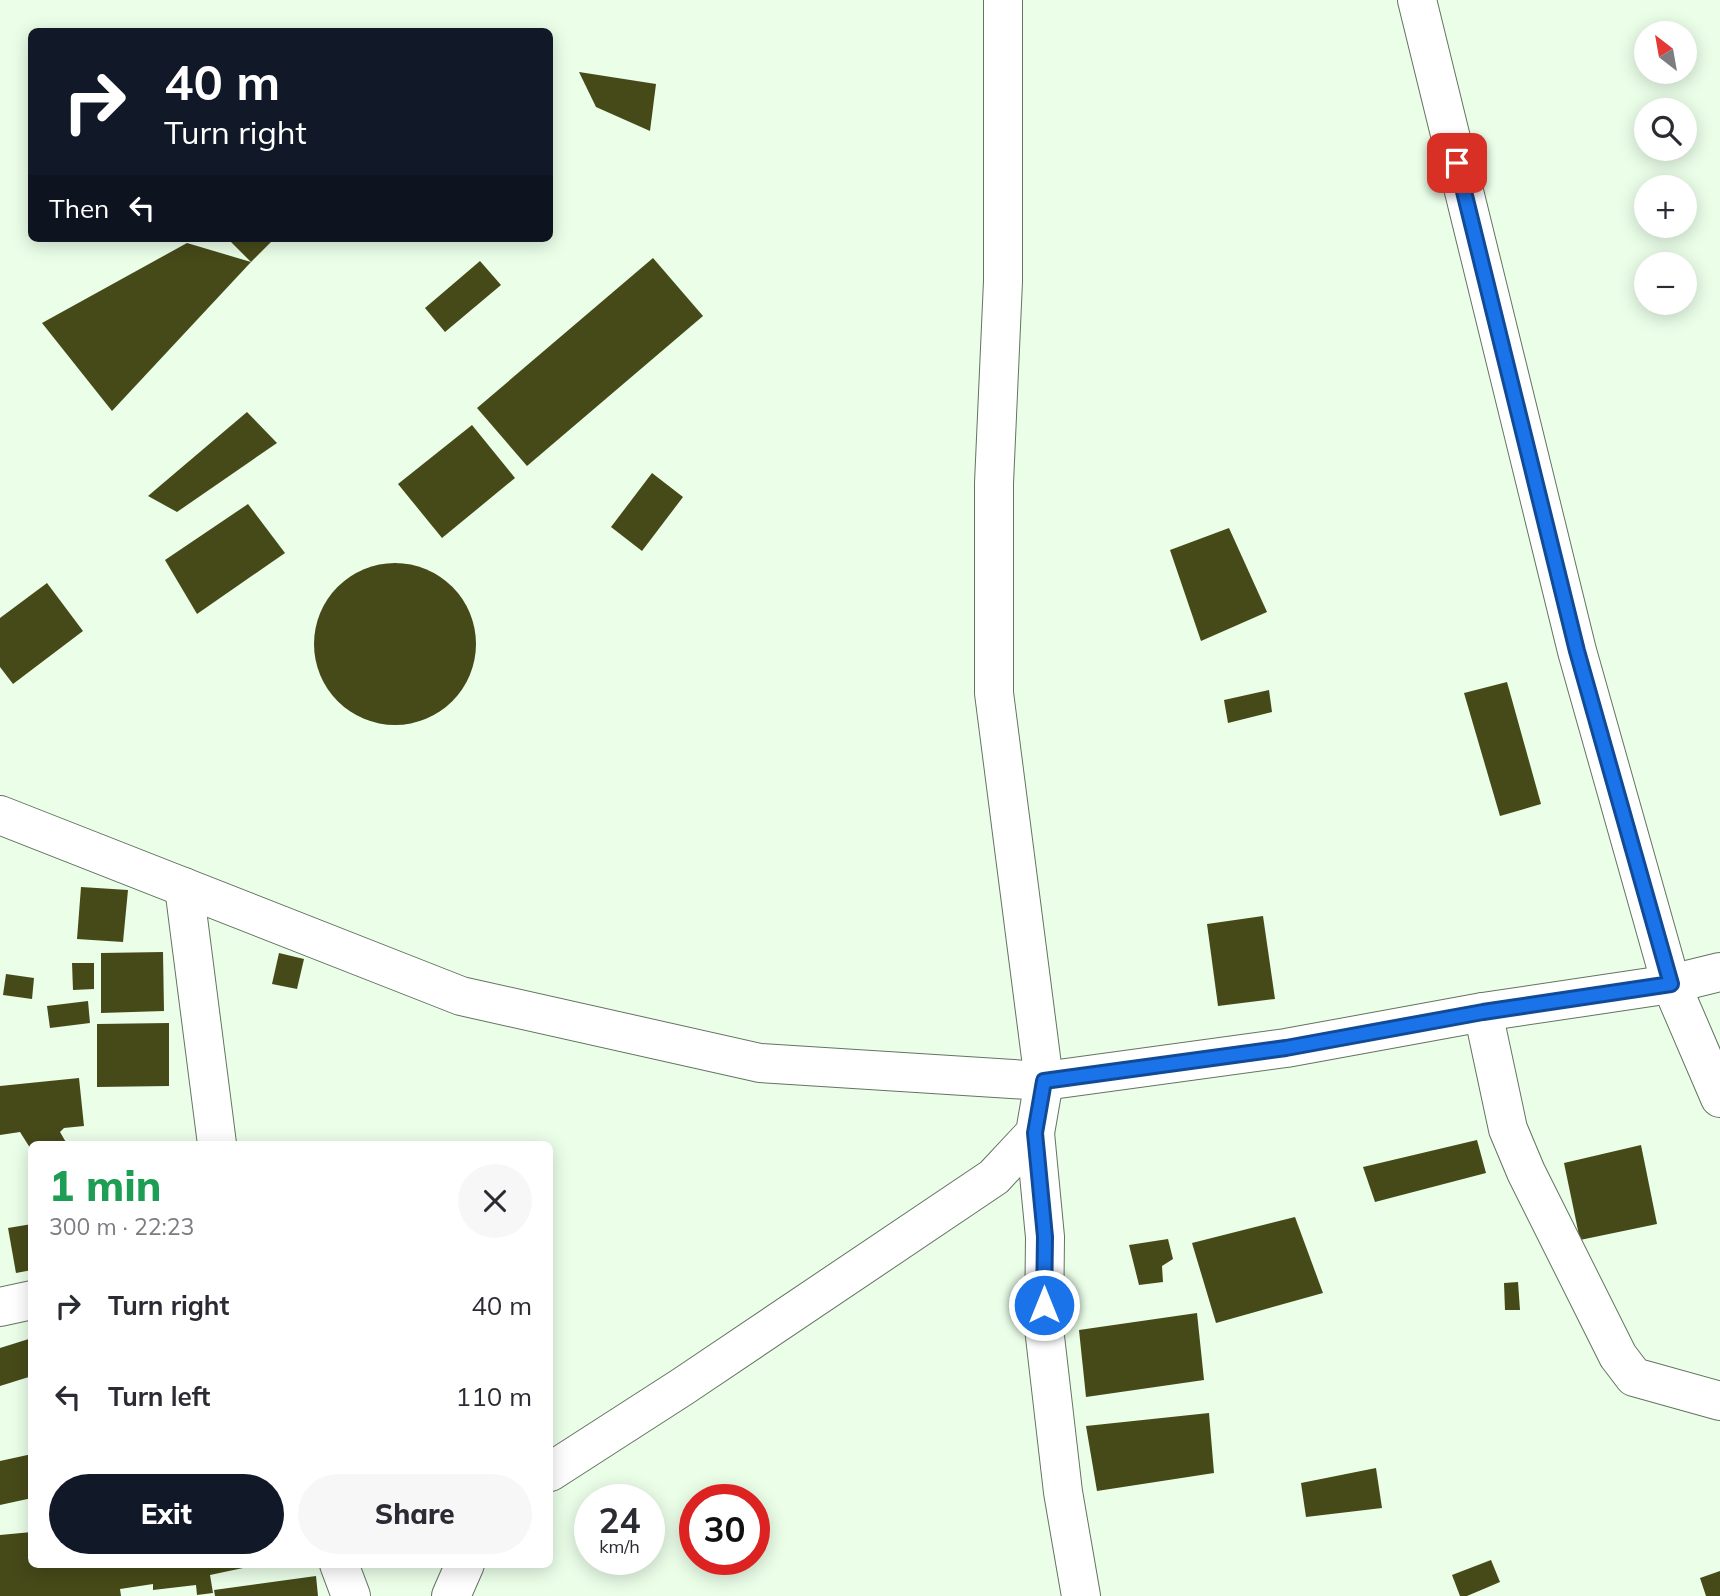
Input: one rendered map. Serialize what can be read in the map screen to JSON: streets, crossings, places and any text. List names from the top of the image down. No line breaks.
{"north":"top left","page":{"map_buttons":["+","−"],"turn":["40 m","Turn right"],"then":"Then","heading":["1 min","300 m · 22:23"],"list":[{"name":"Turn right","value":"40 m"},{"name":"Turn left","value":"110 m"}],"buttons":["Exit","Share"],"speed":"24 km/h","limit":"30"}}
